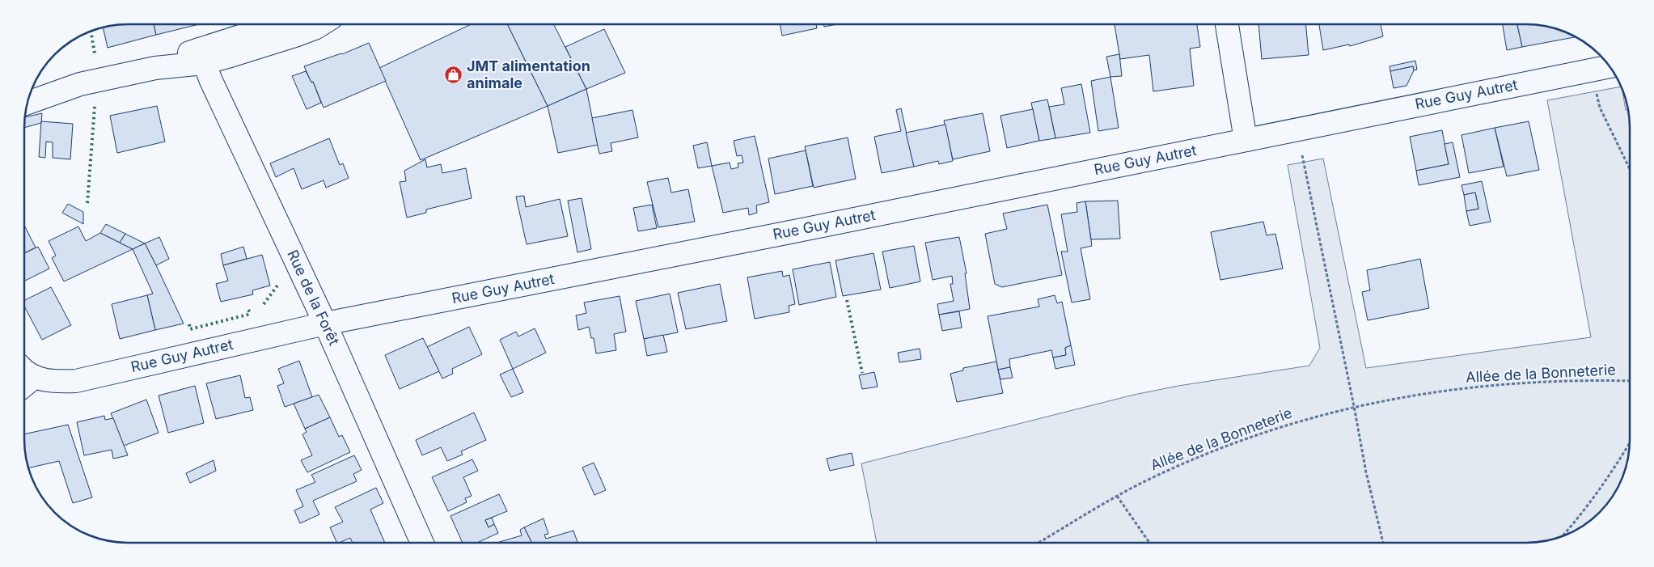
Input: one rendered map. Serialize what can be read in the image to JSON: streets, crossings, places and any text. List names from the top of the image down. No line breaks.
{"streets":{"street":["Rue Guy Autret","Rue de la Forêt"],"path":["Allée de la Bonneterie"]},"crossings":[["Rue Guy Autret","Rue de la Forêt"]],"places":{"shop":["JMT alimentation animale"]}}
